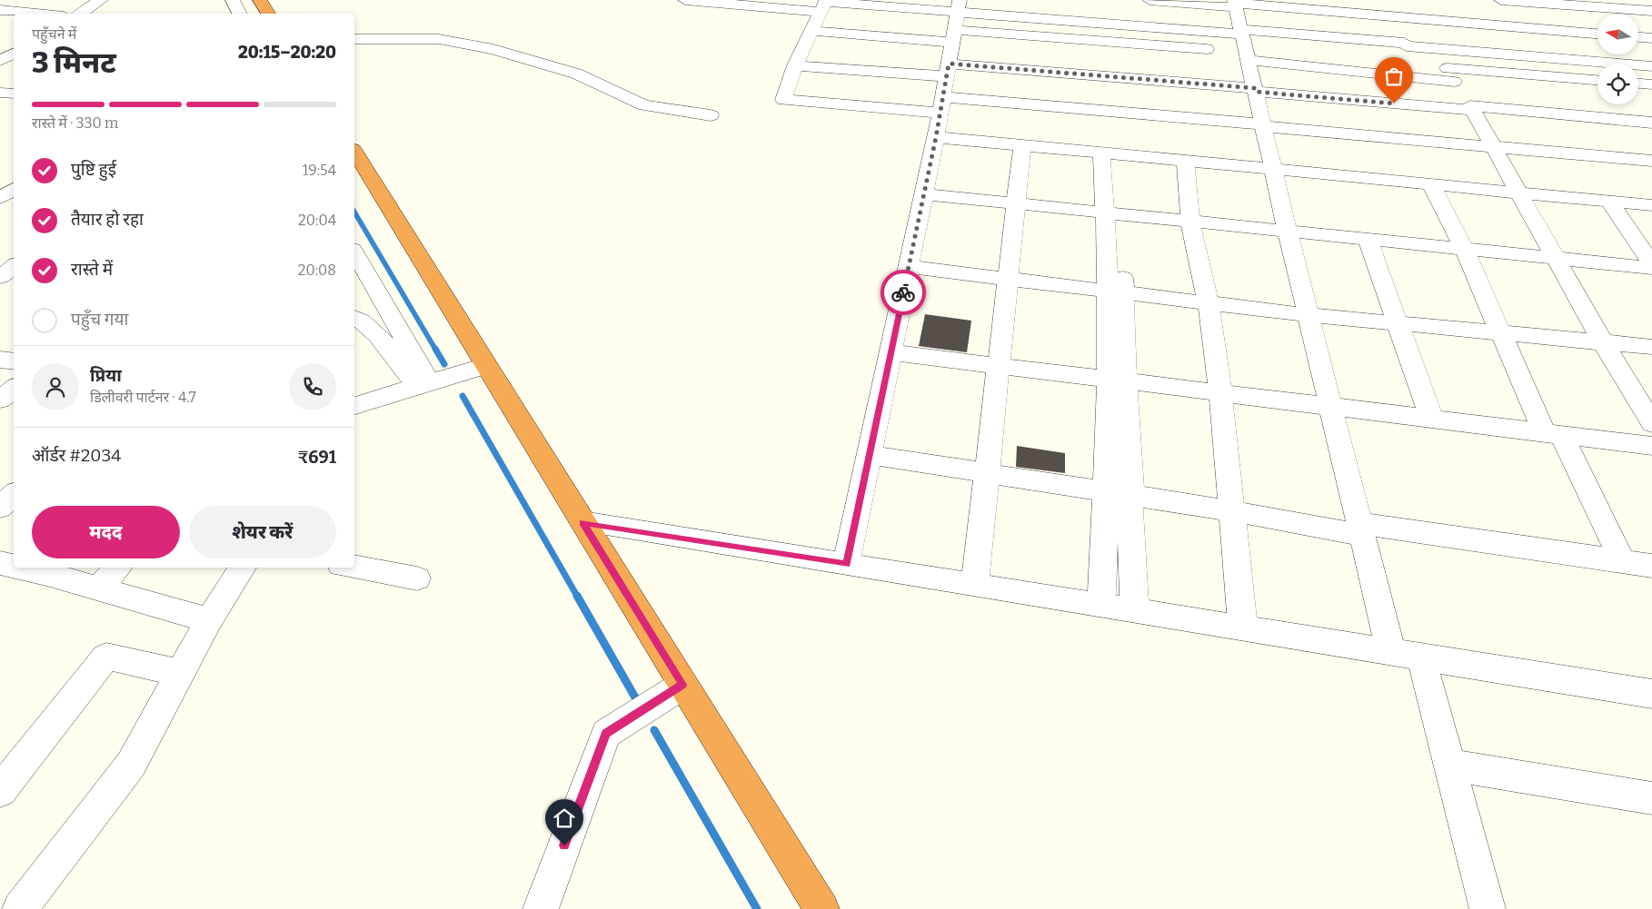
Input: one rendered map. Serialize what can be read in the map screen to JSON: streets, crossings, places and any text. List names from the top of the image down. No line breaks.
{"north":"left","page":{"heading":["3 मिनट","पहुँचने में","20:15–20:20"],"panel":["प्रिया","डिलीवरी पार्टनर · 4.7","ऑर्डर #2034","₹691"],"bar":"रास्ते में · 330 m","list":[["पुष्टि हुई","19:54"],["तैयार हो रहा","20:04"],["रास्ते में","20:08"],"पहुँच गया"],"buttons":["मदद","शेयर करें"]}}
